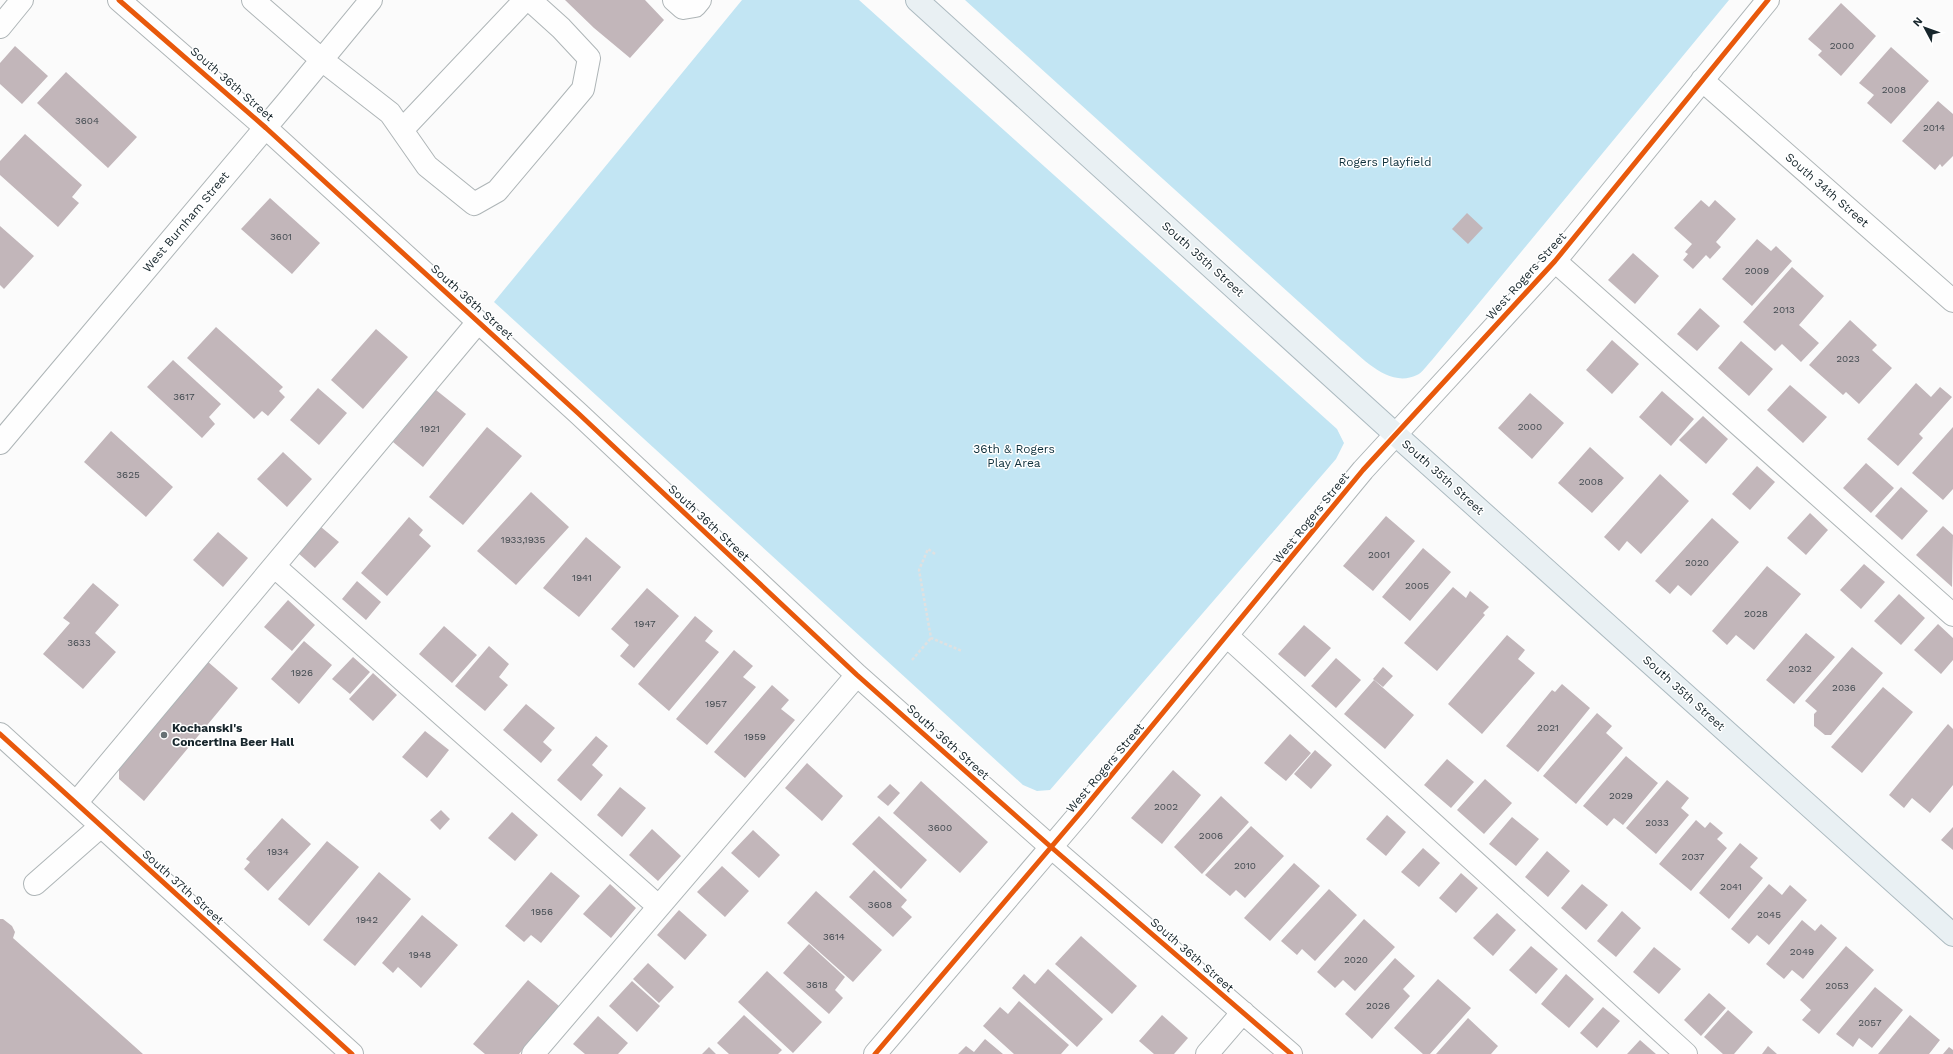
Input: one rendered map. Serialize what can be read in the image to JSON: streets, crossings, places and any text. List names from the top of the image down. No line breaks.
{"streets":{"main road":["South 35th Street"],"street":["South 36th Street","South 34th Street","West Burnham Street","West Rogers Street","South 37th Street"]},"crossings":[["South 36th Street","West Burnham Street"],["South 36th Street","West Rogers Street"],["South 34th Street","West Rogers Street"],["South 35th Street","West Rogers Street"]],"parks":["Rogers Playfield","36th & Rogers Play Area"],"places":["Kochanski's Concertina Beer Hall"],"house_numbers":["2000","2008","3604","2014","3601","2009","2013","2023","3617","2000","1921","3625","2008","1933,1935","2001","2020","1941","2005","2028","1947","3633","2032","1926","2036","1957","2021","1959","2029","2002","2033","3600","2006","1934","2037","2010","2041","3608","1956","2045","1942","3614","2049","1948","2020","3618","2053","2026","2057"],"north":"top left"}
